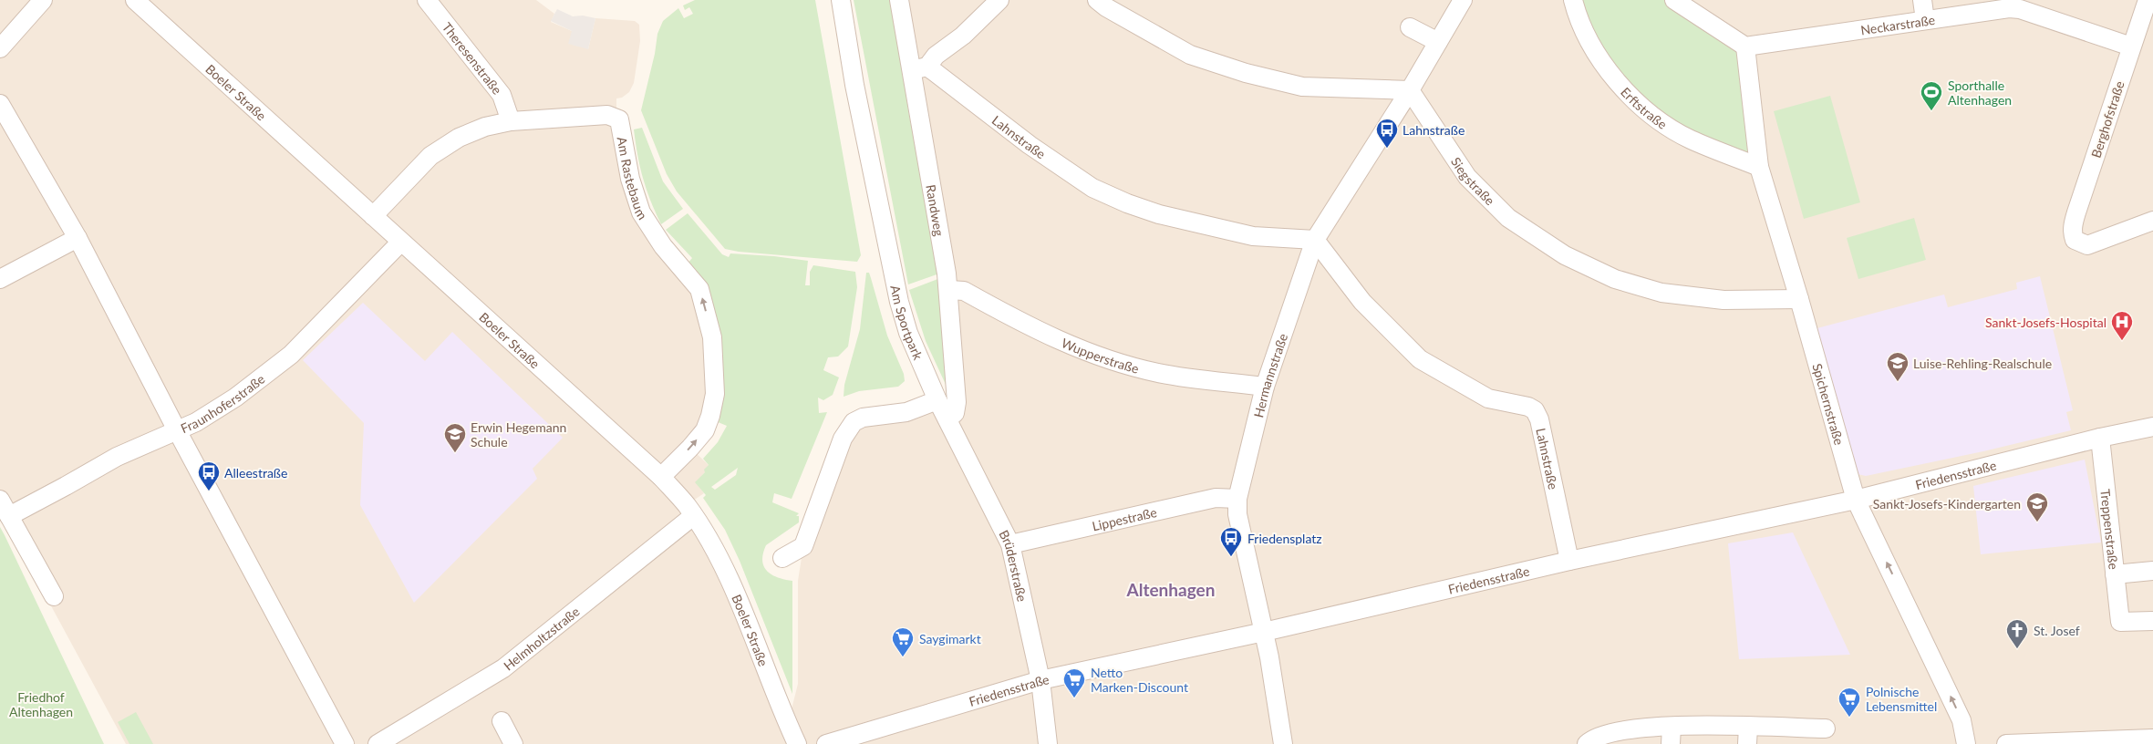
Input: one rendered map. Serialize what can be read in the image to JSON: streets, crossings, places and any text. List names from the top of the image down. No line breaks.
{"streets":{"street":["Neckarstraße","Theresenstraße","Boeler Straße","Erftstraße","Berghofstraße","Lahnstraße","Am Rastebaum","Siegstraße","Randweg","Am Sportpark","Wupperstraße","Hermannstraße","Fraunhoferstraße","Spichernstraße","Friedensstraße","Lippestraße","Treppenstraße","Brüderstraße","Helmholtzstraße"]},"crossings":[["Neckarstraße","Berghofstraße"],["Neckarstraße","Spichernstraße"],["Theresenstraße","Am Rastebaum"],["Boeler Straße","Am Rastebaum"],["Boeler Straße","Fraunhoferstraße"],["Boeler Straße","Helmholtzstraße"],["Erftstraße","Spichernstraße"],["Lahnstraße","Randweg"],["Lahnstraße","Hermannstraße"],["Lahnstraße","Friedensstraße"],["Siegstraße","Hermannstraße"],["Siegstraße","Spichernstraße"],["Randweg","Wupperstraße"],["Randweg","Brüderstraße"],["Am Sportpark","Brüderstraße"],["Wupperstraße","Hermannstraße"],["Hermannstraße","Friedensstraße"],["Hermannstraße","Lippestraße"],["Spichernstraße","Friedensstraße"],["Friedensstraße","Treppenstraße"],["Friedensstraße","Brüderstraße"],["Lippestraße","Brüderstraße"]],"one_way":["Spichernstraße"],"districts":["Altenhagen"],"parks":["Friedhof Altenhagen"],"places":{"sports":["Sporthalle Altenhagen"],"bus stop":["Lahnstraße","Alleestraße","Friedensplatz"],"hospital":["Sankt-Josefs-Hospital"],"school or university":["Luise-Rehling-Realschule","Erwin Hegemann Schule","Sankt-Josefs-Kindergarten"],"church":["St. Josef"],"supermarket":["Saygimarkt","Netto Marken-Discount","Polnische Lebensmittel"]}}
